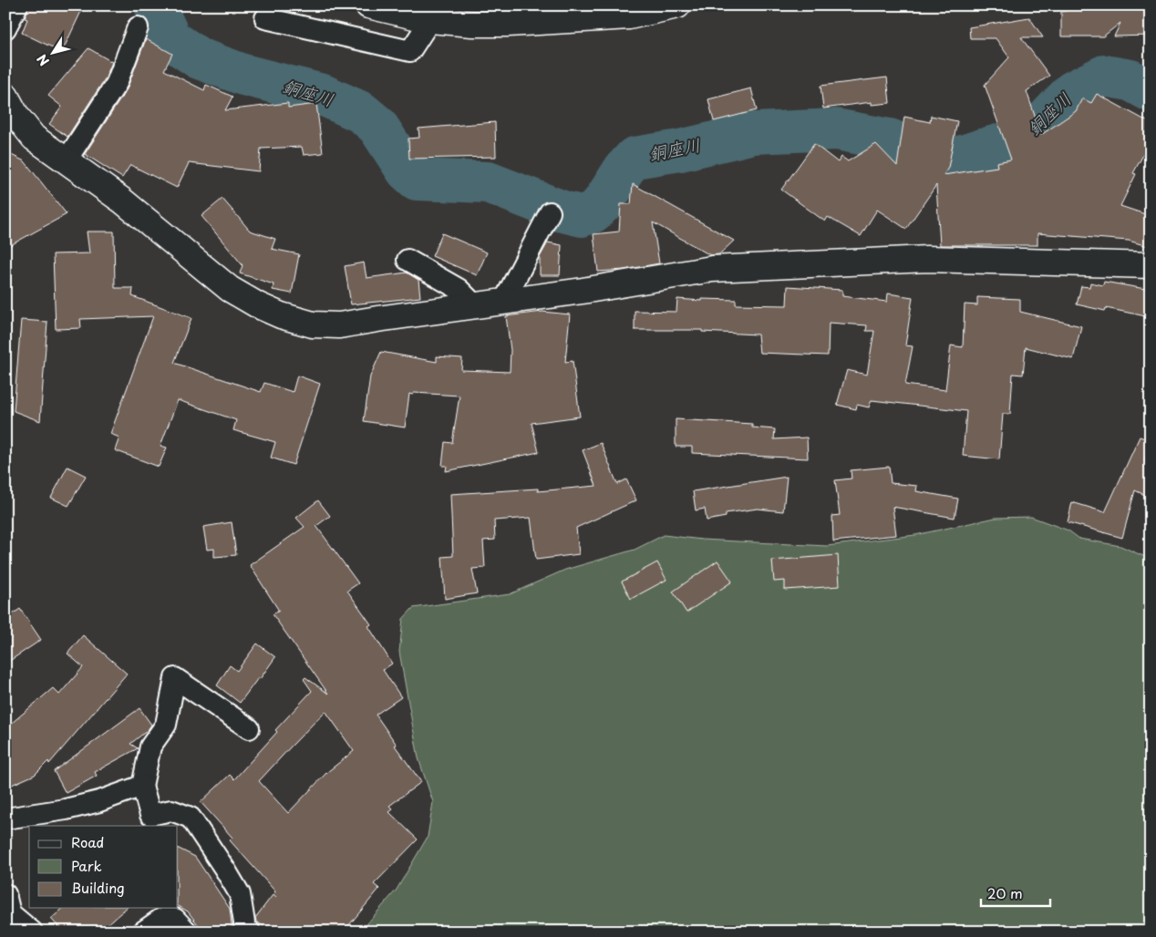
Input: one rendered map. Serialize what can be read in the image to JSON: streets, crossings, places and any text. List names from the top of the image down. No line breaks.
{"water":["銅座川"],"legend":["Road","Park","Building"],"scale_bar":"20 m","north":"bottom left"}
